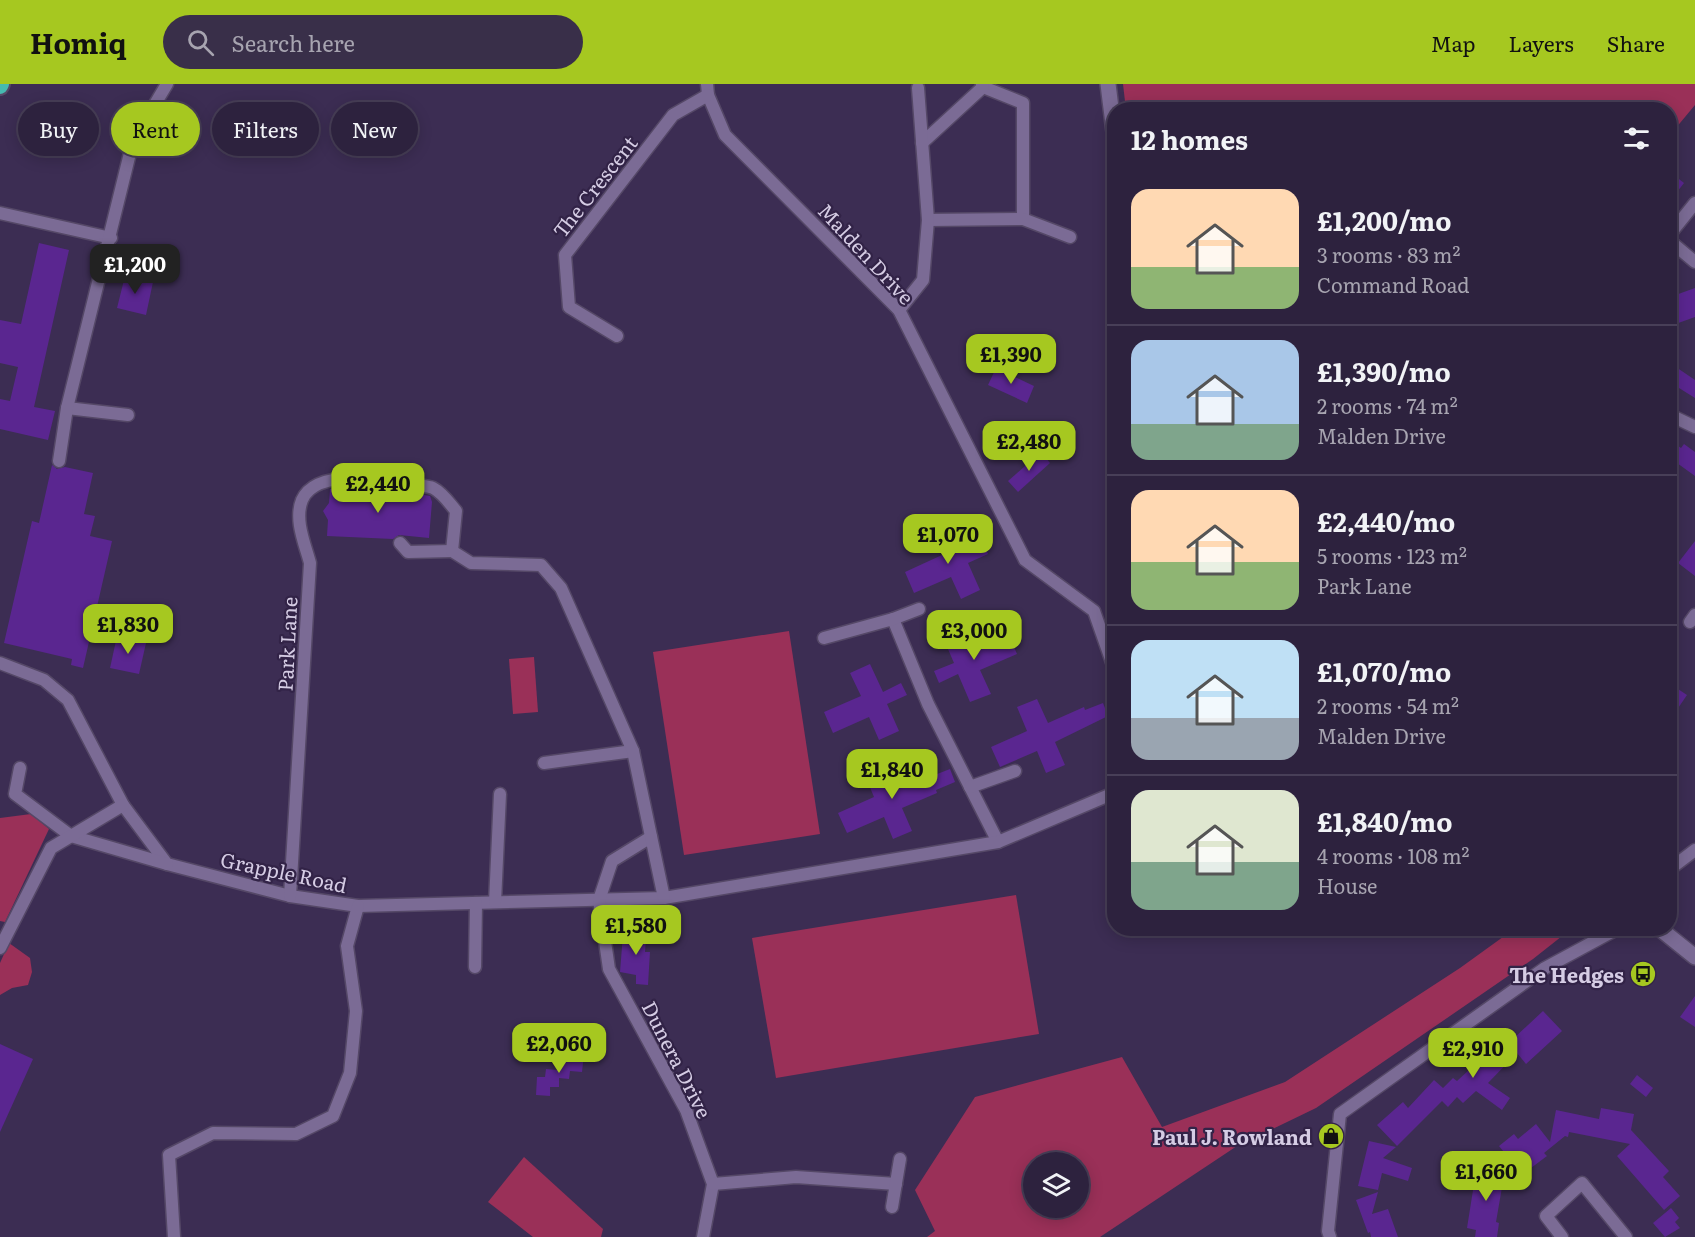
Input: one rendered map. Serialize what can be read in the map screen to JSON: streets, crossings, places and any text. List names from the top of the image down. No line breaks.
{"streets":{"street":["The Crescent","Malden Drive","Park Lane","Grapple Road","Dunera Drive"]},"crossings":[["The Crescent","Malden Drive"],["Park Lane","Grapple Road"],["Grapple Road","Dunera Drive"]],"places":{"bus stop":["The Hedges"],"shop":["Paul J. Rowland"]},"page":{"header":"Homiq","search":"Search here","nav":["Map","Layers","Share"],"chip":["Buy","Rent","Filters","New"],"heading":"12 homes","list":[{"name":"£1,200/mo","note":"3 rooms · 83 m² · Command Road"},{"name":"£1,390/mo","note":"2 rooms · 74 m² · Malden Drive"},{"name":"£2,440/mo","note":"5 rooms · 123 m² · Park Lane"},{"name":"£1,070/mo","note":"2 rooms · 54 m² · Malden Drive"},{"name":"£1,840/mo","note":"4 rooms · 108 m² · House"}],"price":["£1,200","£1,390","£2,480","£2,440","£1,070","£1,830","£3,000","£1,840","£1,580","£2,060","£2,910","£1,660"]}}
